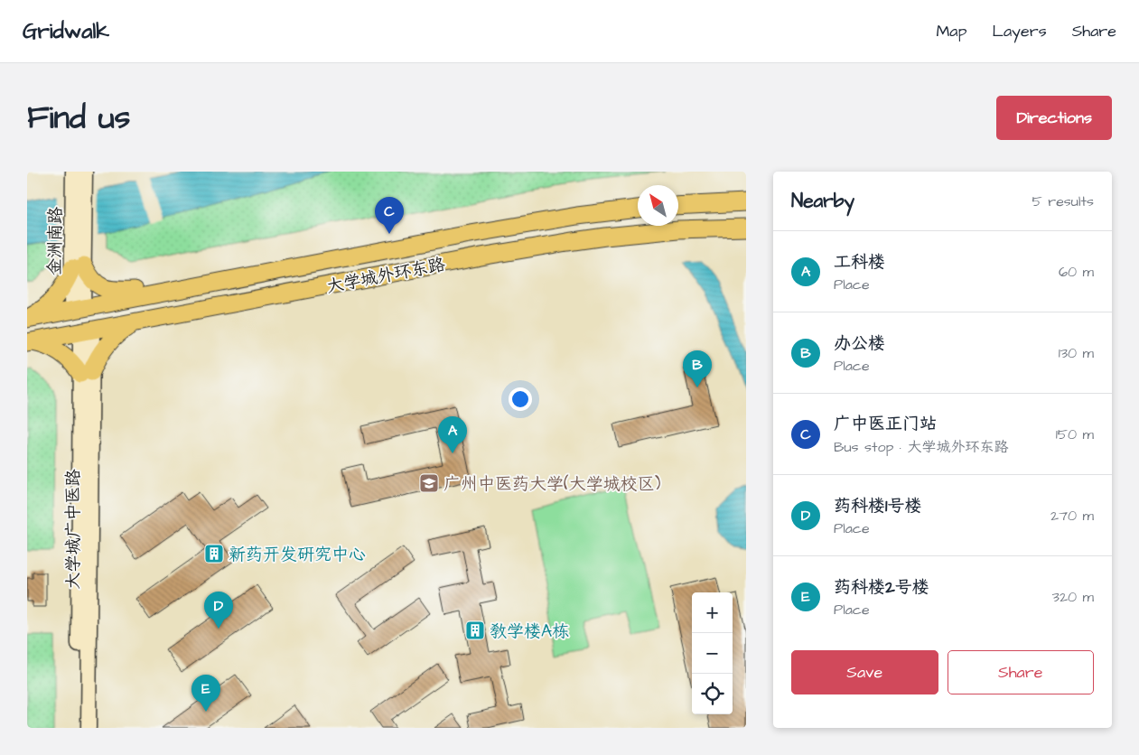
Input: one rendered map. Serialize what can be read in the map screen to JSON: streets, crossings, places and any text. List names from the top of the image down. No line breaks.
{"streets":{"main road":["金洲南路","大学城外环东路","大学城广中医路"]},"crossings":[["金洲南路","大学城外环东路"],["大学城外环东路","大学城广中医路"]],"places":{"school or university":["广州中医药大学(大学城校区)"],"building":["新药开发研究中心","教学楼A栋"]},"north":"top left","page":{"header":"Gridwalk","nav":["Map","Layers","Share"],"title":"Find us","buttons":["Directions",["Save","Share"]],"heading":["Nearby","5 results"],"pins":["C","B","A","D","E"],"list":[{"mark":"A","name":"工科楼","note":"Place","value":"60 m"},{"mark":"B","name":"办公楼","note":"Place","value":"130 m"},{"mark":"C","name":"广中医正门站","note":"Bus stop · 大学城外环东路","value":"150 m"},{"mark":"D","name":"药科楼1号楼","note":"Place","value":"270 m"},{"mark":"E","name":"药科楼2号楼","note":"Place","value":"320 m"}],"map_buttons":["+","−"]}}
